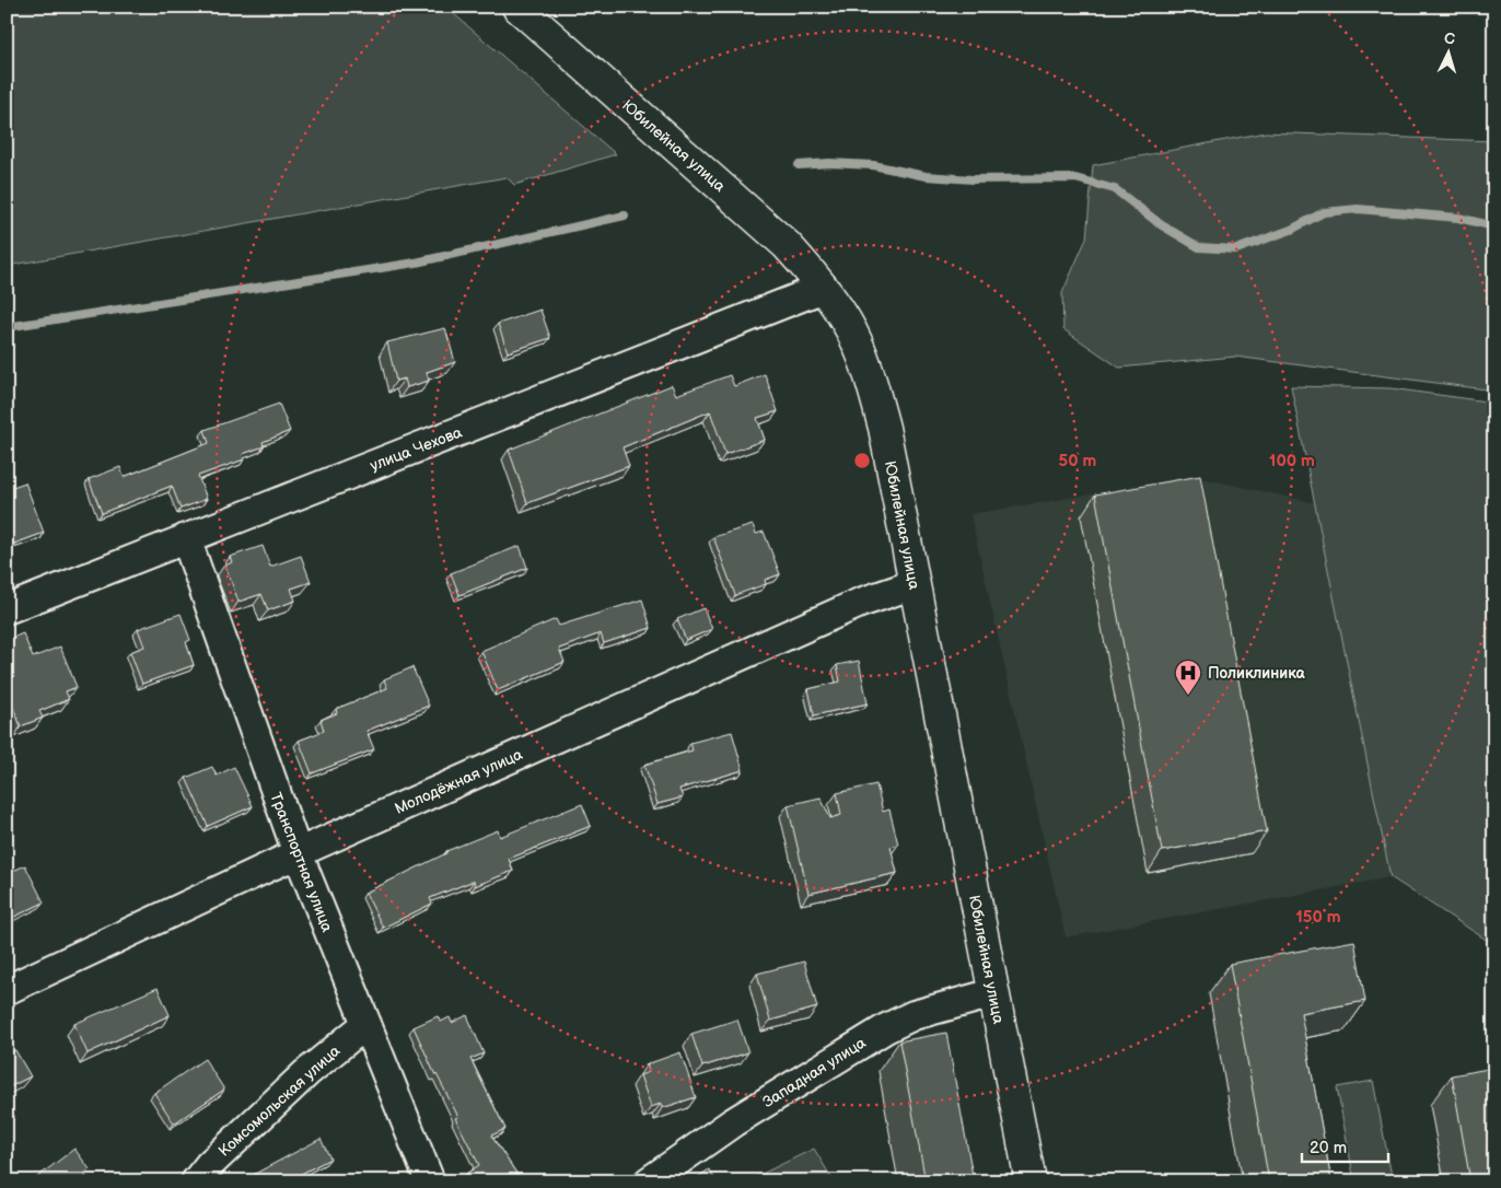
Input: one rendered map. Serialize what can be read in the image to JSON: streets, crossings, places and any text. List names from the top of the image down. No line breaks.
{"streets":{"main road":["Юбилейная улица"],"street":["улица Чехова","Молодёжная улица","Транспортная улица","Западная улица","Комсомольская улица"]},"crossings":[["Юбилейная улица","улица Чехова"],["Юбилейная улица","Молодёжная улица"],["Юбилейная улица","Западная улица"],["улица Чехова","Транспортная улица"],["Молодёжная улица","Транспортная улица"],["Транспортная улица","Комсомольская улица"]],"places":{"hospital":["Поликлиника"]},"scale_bar":"20 m","north":"top","rings":["50 m","100 m","150 m"]}
